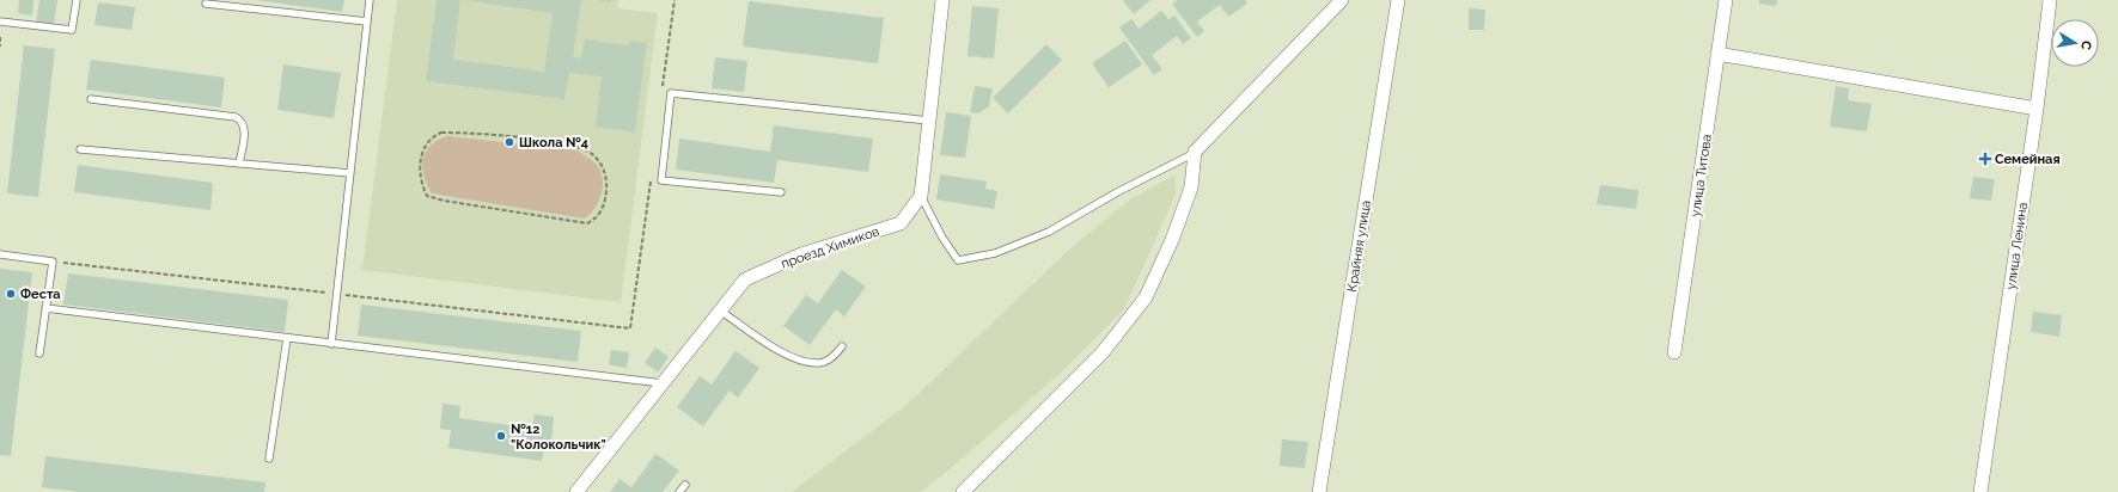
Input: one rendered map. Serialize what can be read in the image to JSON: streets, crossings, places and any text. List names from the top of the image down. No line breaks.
{"streets":{"street":["улица Титова","Крайняя улица","улица Ленина","проезд Химиков"]},"places":{"other":["Школа №4","Феста","№12 \"Колокольчик\""],"health":["Семейная"]},"north":"right"}
